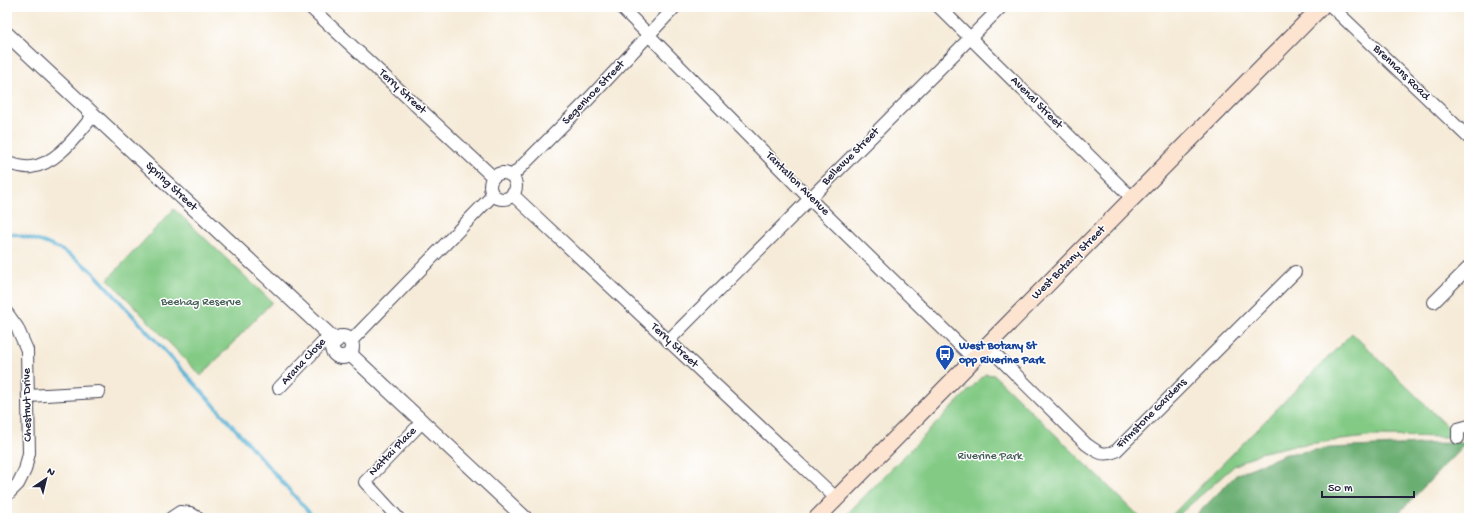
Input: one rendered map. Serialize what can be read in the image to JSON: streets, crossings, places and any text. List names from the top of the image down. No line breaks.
{"streets":{"main road":["West Botany Street"],"street":["Brennans Road","Terry Street","Segenhoe Street","Avenal Street","Bellevue Street","Tantallon Avenue","Spring Street","Arana Close","Chestnut Drive","Firmstone Gardens","Nattai Place"]},"crossings":[["Terry Street","Segenhoe Street"],["Terry Street","Bellevue Street"],["Terry Street","West Botany Street"],["Segenhoe Street","Tantallon Avenue"],["Avenal Street","Bellevue Street"],["Avenal Street","West Botany Street"],["Bellevue Street","Tantallon Avenue"],["Tantallon Avenue","West Botany Street"],["Spring Street","Arana Close"],["West Botany Street","Firmstone Gardens"]],"parks":["Beehag Reserve","Riverine Park"],"places":{"bus stop":["West Botany St opp Riverine Park"]},"scale_bar":"50 m","north":"top right"}
